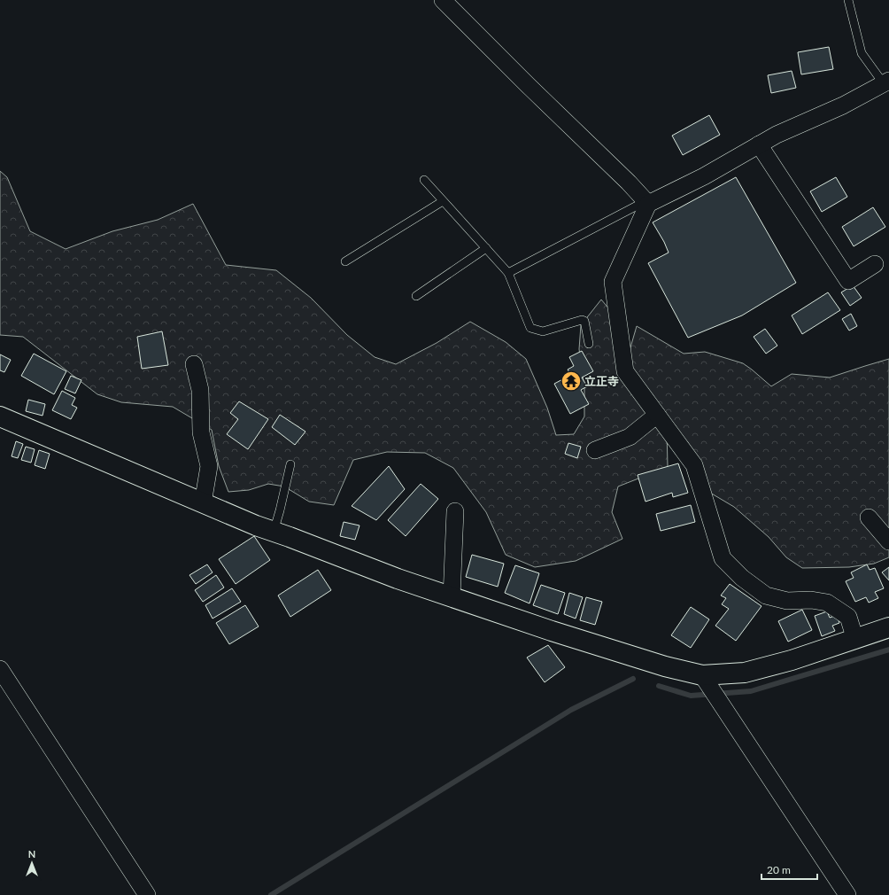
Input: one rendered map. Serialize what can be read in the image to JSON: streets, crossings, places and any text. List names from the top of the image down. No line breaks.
{"places":{"temple":["立正寺"]},"scale_bar":"20 m","north":"top"}
